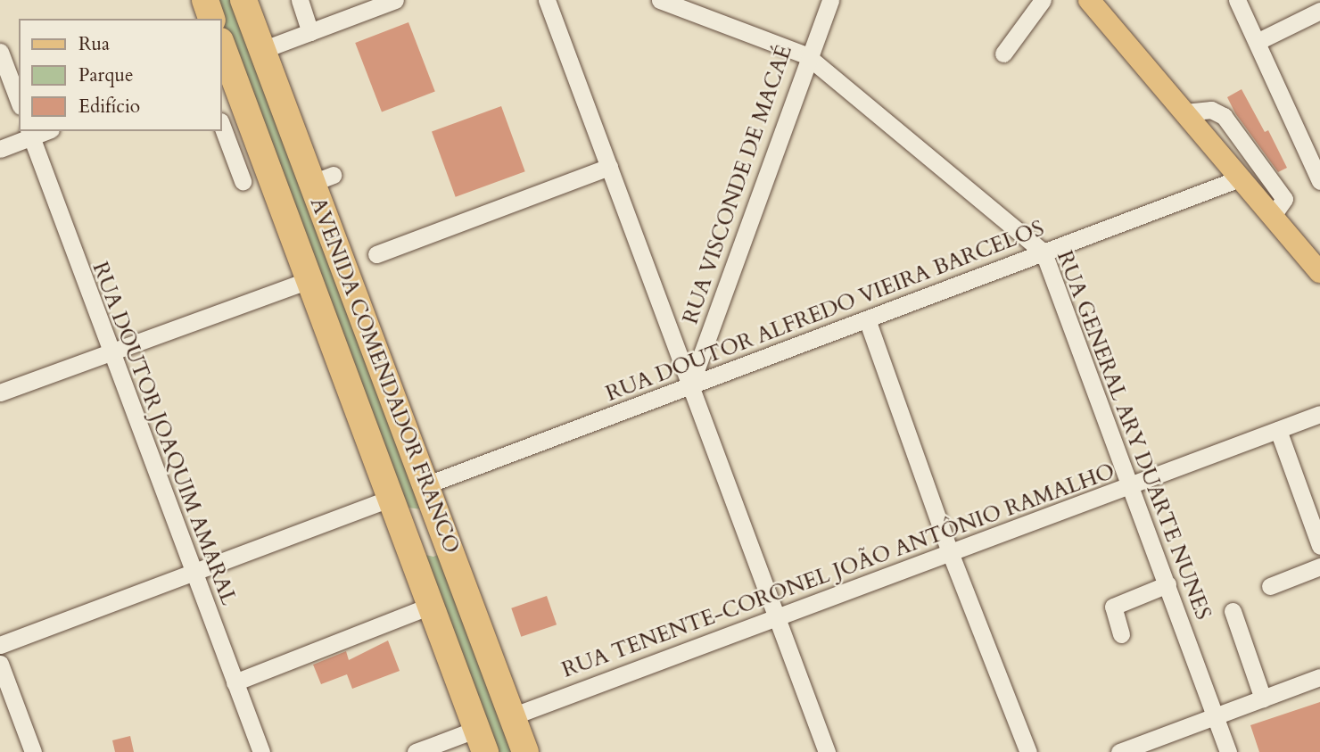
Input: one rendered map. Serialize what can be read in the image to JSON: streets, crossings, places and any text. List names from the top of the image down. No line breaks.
{"streets":{"highway":["AVENIDA COMENDADOR FRANCO"],"street":["RUA VISCONDE DE MACAÉ","RUA DOUTOR ALFREDO VIEIRA BARCELOS","RUA DOUTOR JOAQUIM AMARAL","RUA GENERAL ARY DUARTE NUNES","RUA TENENTE-CORONEL JOÃO ANTÔNIO RAMALHO"]},"crossings":[["RUA VISCONDE DE MACAÉ","RUA DOUTOR ALFREDO VIEIRA BARCELOS"],["RUA VISCONDE DE MACAÉ","RUA GENERAL ARY DUARTE NUNES"],["RUA DOUTOR ALFREDO VIEIRA BARCELOS","AVENIDA COMENDADOR FRANCO"],["RUA DOUTOR ALFREDO VIEIRA BARCELOS","RUA GENERAL ARY DUARTE NUNES"],["AVENIDA COMENDADOR FRANCO","RUA TENENTE-CORONEL JOÃO ANTÔNIO RAMALHO"],["RUA GENERAL ARY DUARTE NUNES","RUA TENENTE-CORONEL JOÃO ANTÔNIO RAMALHO"]],"legend":["Rua","Parque","Edifício"]}
